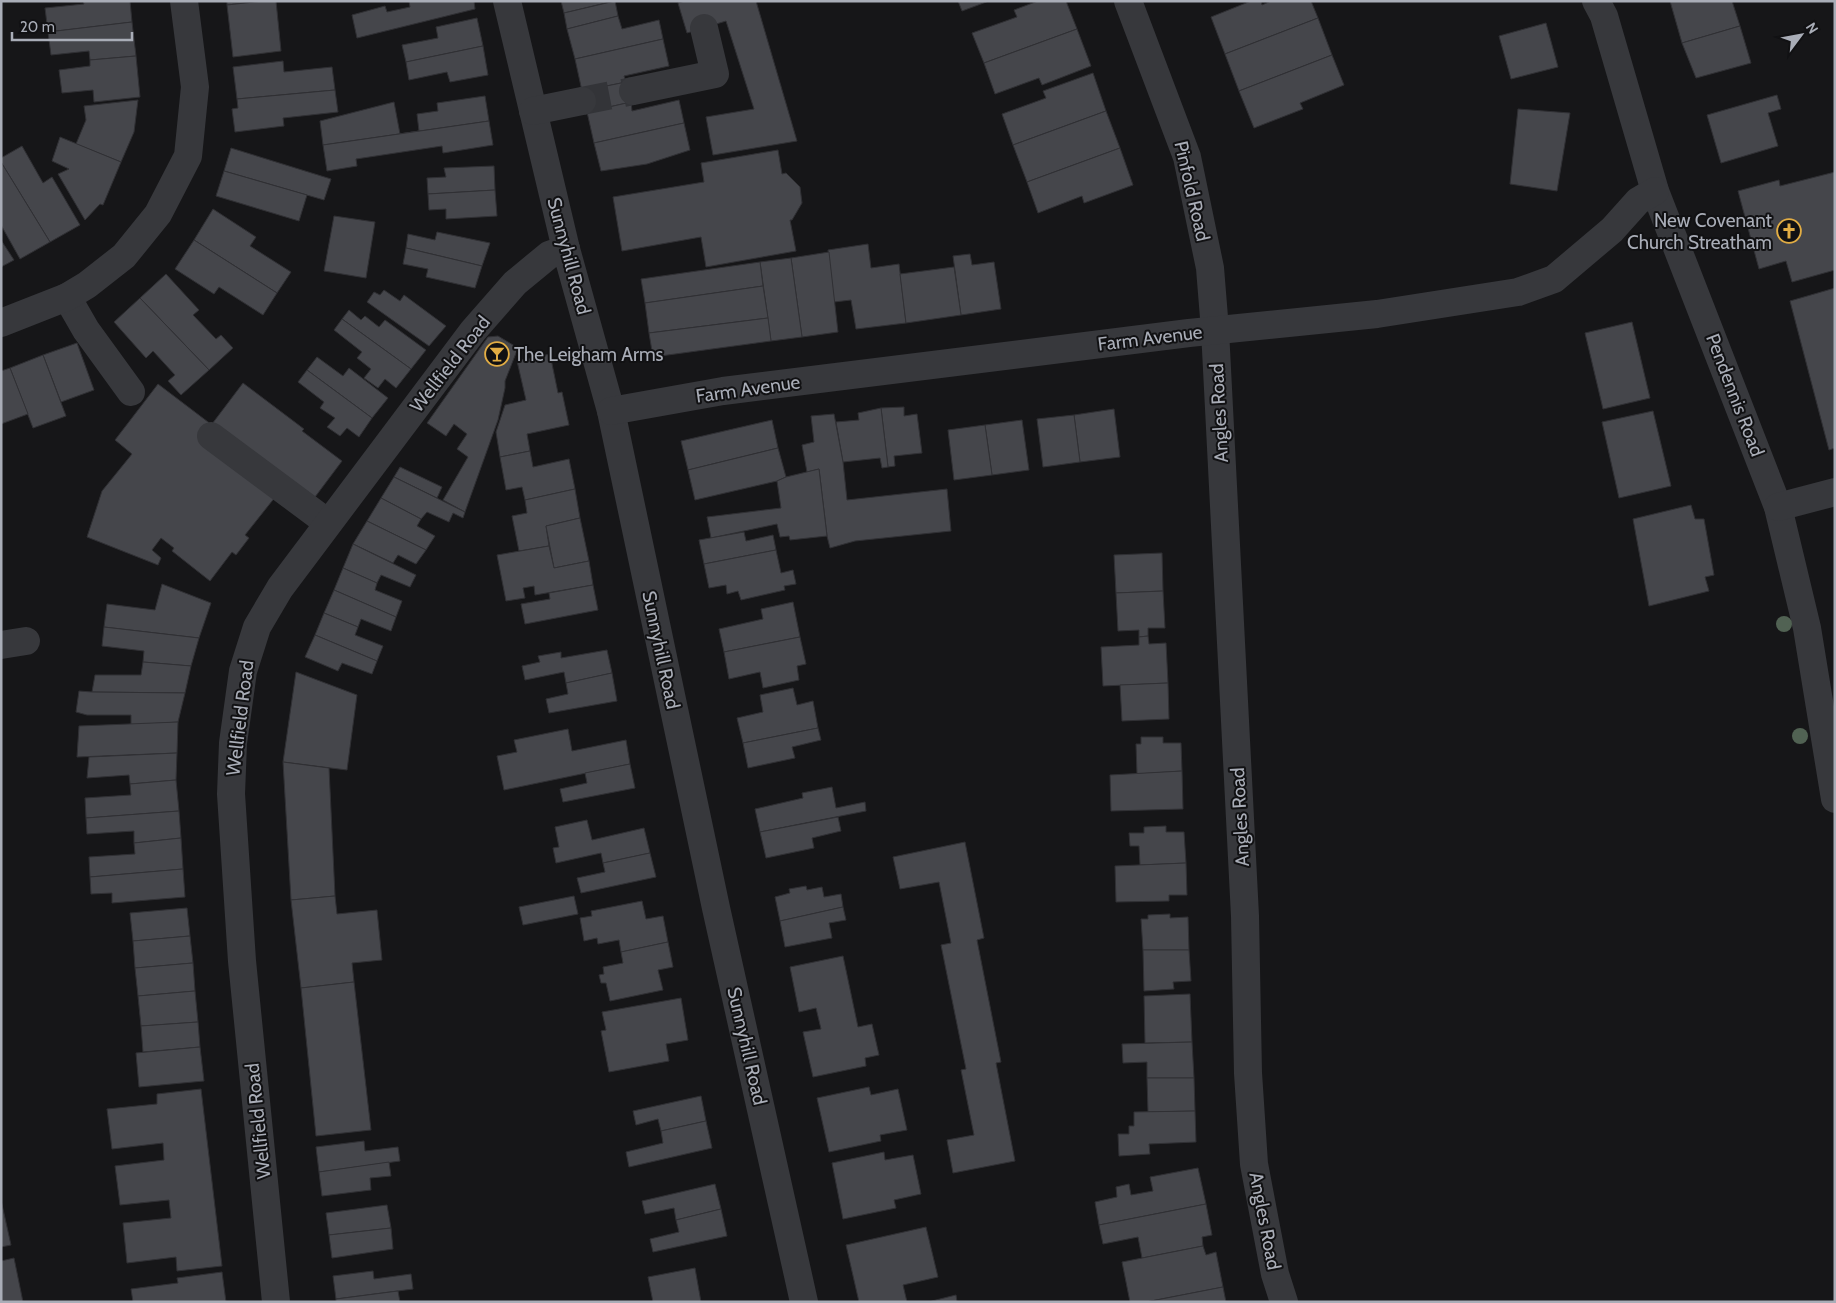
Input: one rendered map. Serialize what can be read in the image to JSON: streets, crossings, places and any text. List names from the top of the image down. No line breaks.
{"streets":{"street":["Pinfold Road","Sunnyhill Road","Farm Avenue","Wellfield Road","Pendennis Road","Angles Road"]},"crossings":[["Pinfold Road","Farm Avenue"],["Pinfold Road","Angles Road"],["Sunnyhill Road","Farm Avenue"],["Sunnyhill Road","Wellfield Road"],["Farm Avenue","Pendennis Road"],["Farm Avenue","Angles Road"]],"places":{"church":["New Covenant Church Streatham"],"bar":["The Leigham Arms"]},"scale_bar":"20 m","north":"top right"}
